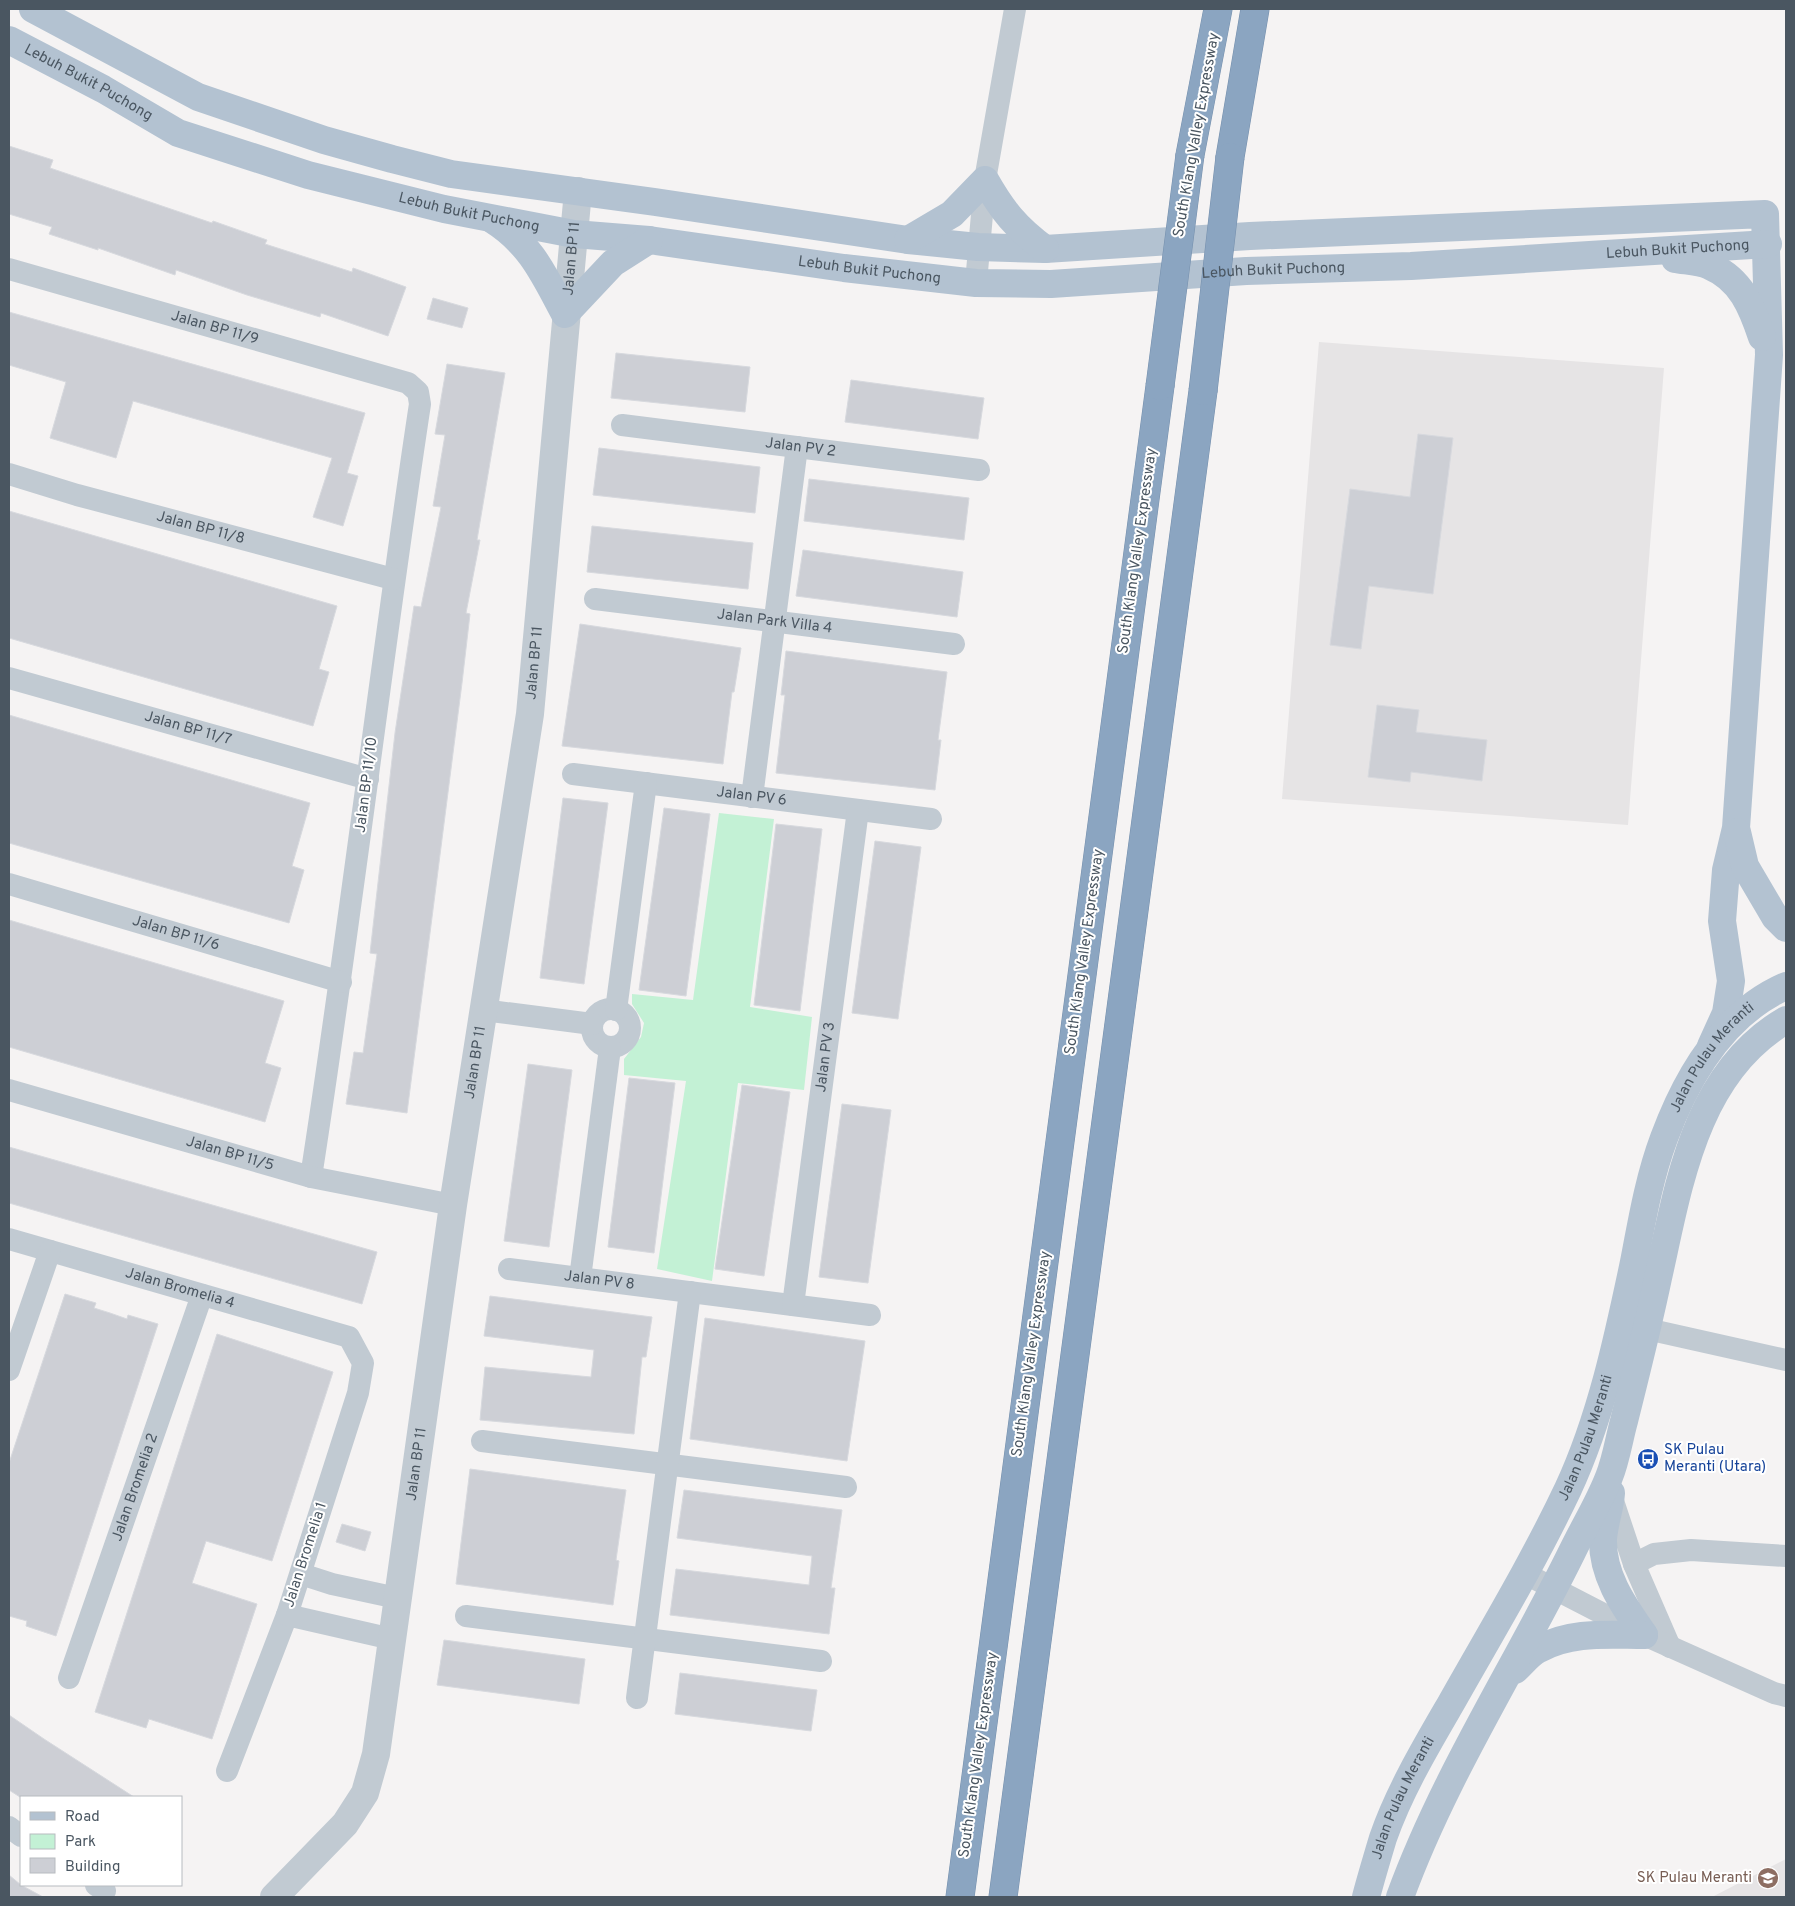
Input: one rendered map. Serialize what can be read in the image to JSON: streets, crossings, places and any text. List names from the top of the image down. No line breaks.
{"streets":{"highway":["South Klang Valley Expressway"],"main road":["Lebuh Bukit Puchong","Jalan Pulau Meranti"],"street":["Jalan BP 11","Jalan BP 11/9","Jalan PV 2","Jalan BP 11/8","Jalan Park Villa 4","Jalan BP 11/7","Jalan BP 11/10","Jalan PV 6","Jalan BP 11/6","Jalan PV 3","Jalan BP 11/5","Jalan PV 8","Jalan Bromelia 4","Jalan Bromelia 2","Jalan Bromelia 1"]},"crossings":[["Lebuh Bukit Puchong","Jalan BP 11"],["Jalan BP 11","Jalan BP 11/5"],["Jalan BP 11/9","Jalan BP 11/10"],["Jalan BP 11/8","Jalan BP 11/10"],["Jalan BP 11/7","Jalan BP 11/10"],["Jalan BP 11/10","Jalan BP 11/6"],["Jalan BP 11/10","Jalan BP 11/5"],["Jalan PV 6","Jalan PV 3"],["Jalan PV 3","Jalan PV 8"],["Jalan Bromelia 4","Jalan Bromelia 2"],["Jalan Bromelia 4","Jalan Bromelia 1"]],"places":{"bus stop":["SK Pulau Meranti (Utara)"],"school or university":["SK Pulau Meranti"]},"legend":["Road","Park","Building"]}
